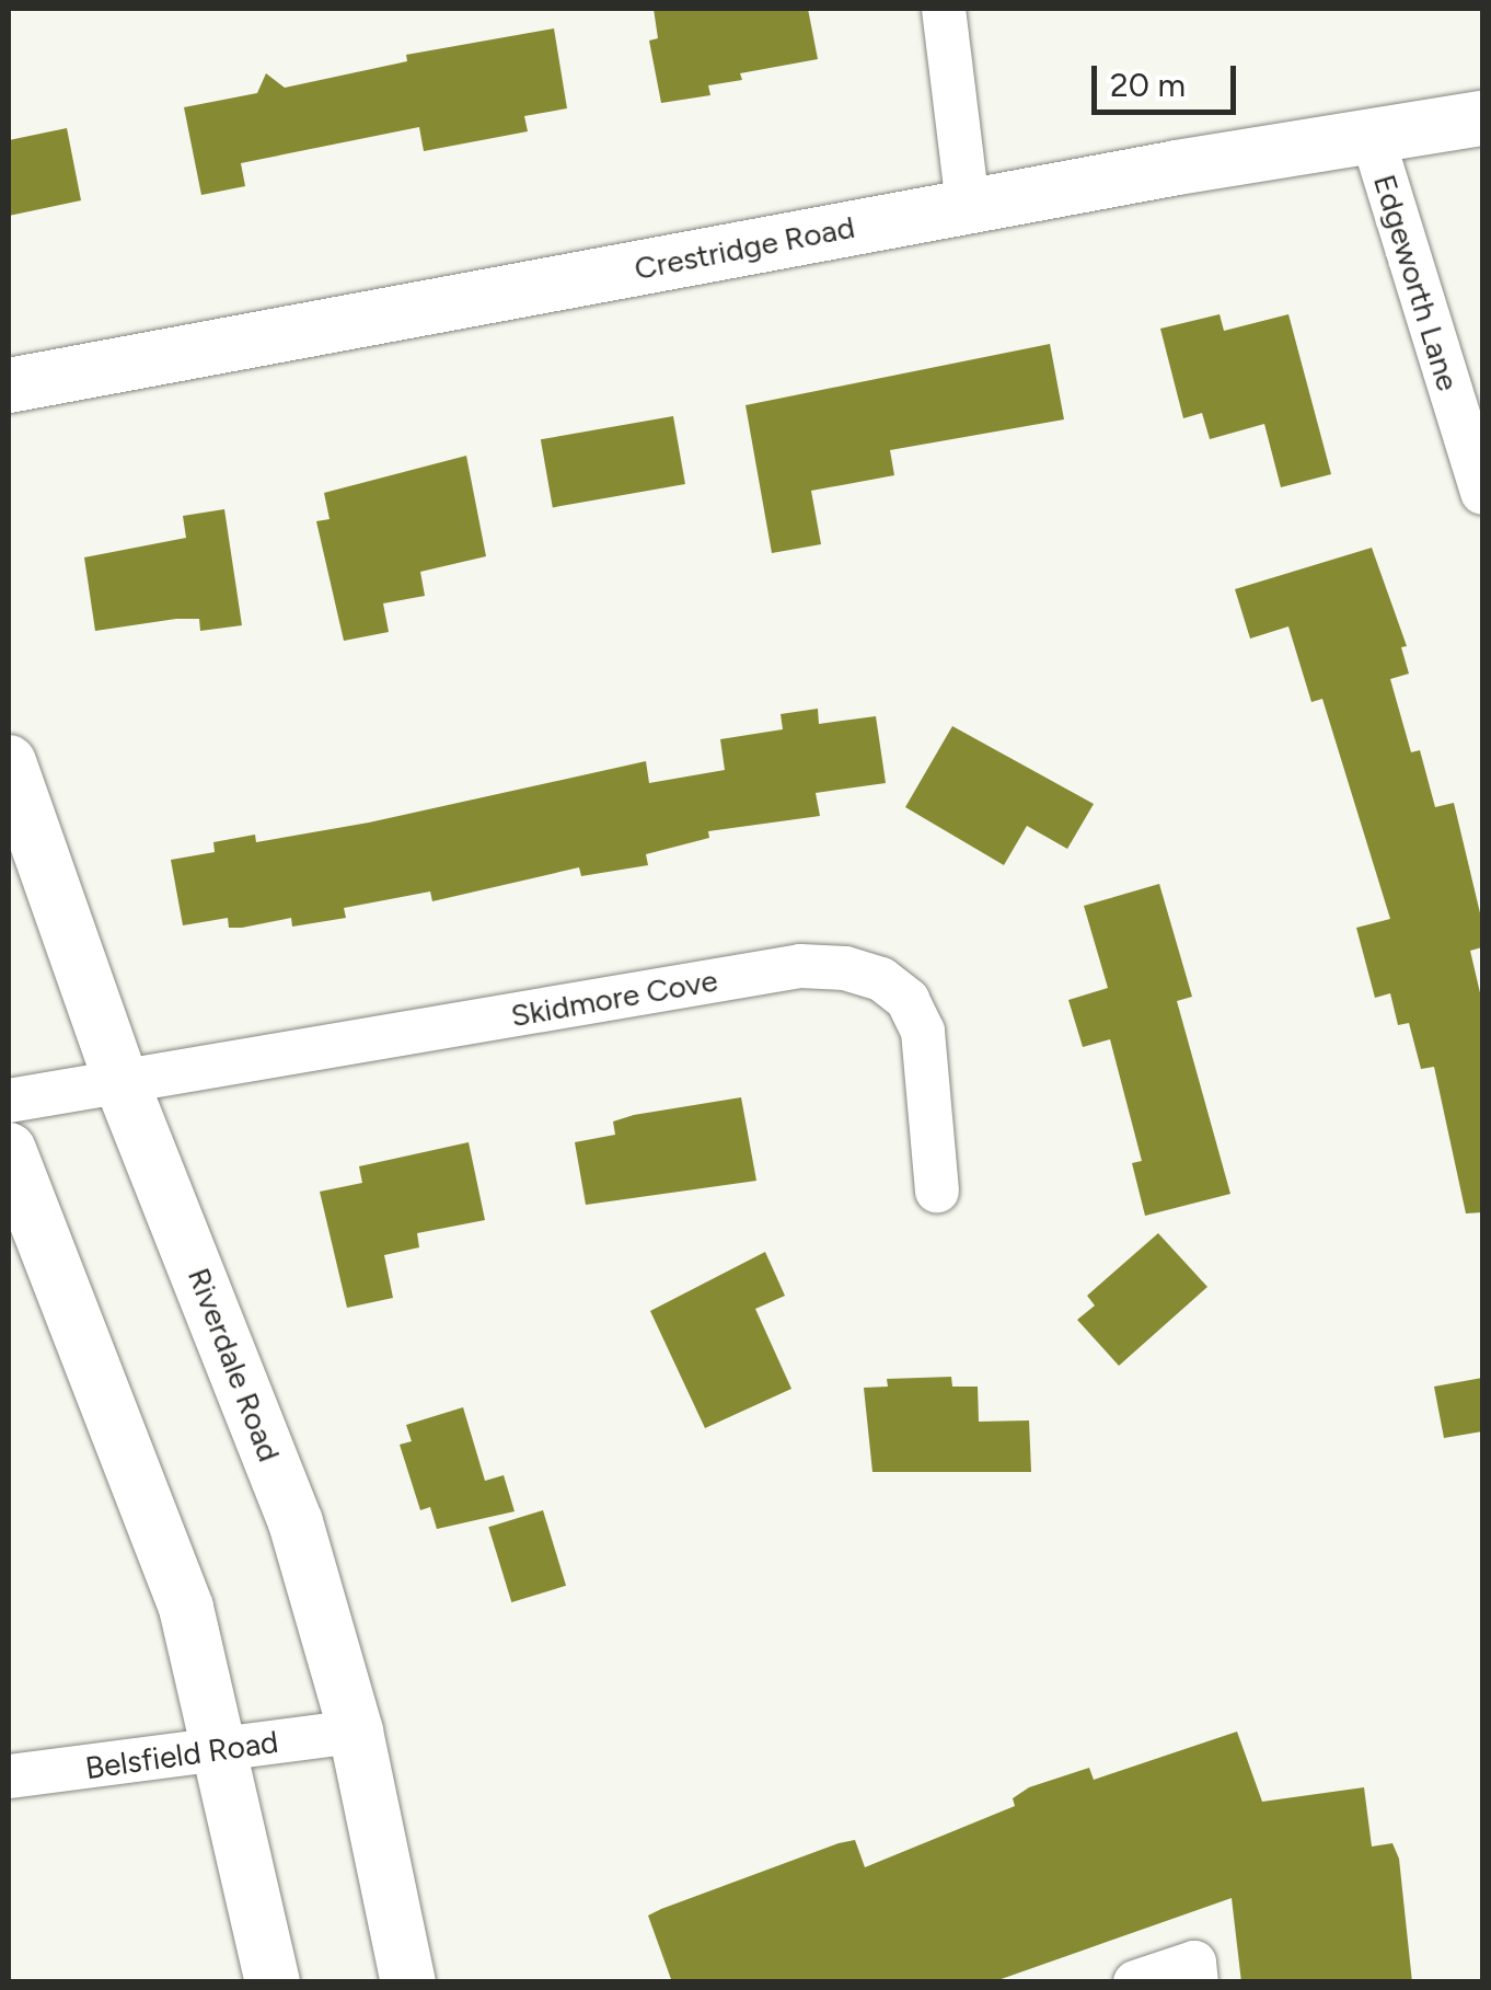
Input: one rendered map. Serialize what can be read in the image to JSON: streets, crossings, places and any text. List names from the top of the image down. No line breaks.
{"streets":{"street":["Crestridge Road","Edgeworth Lane","Skidmore Cove","Riverdale Road","Belsfield Road"]},"crossings":[["Crestridge Road","Edgeworth Lane"],["Skidmore Cove","Riverdale Road"],["Riverdale Road","Belsfield Road"]],"scale_bar":"20 m"}
